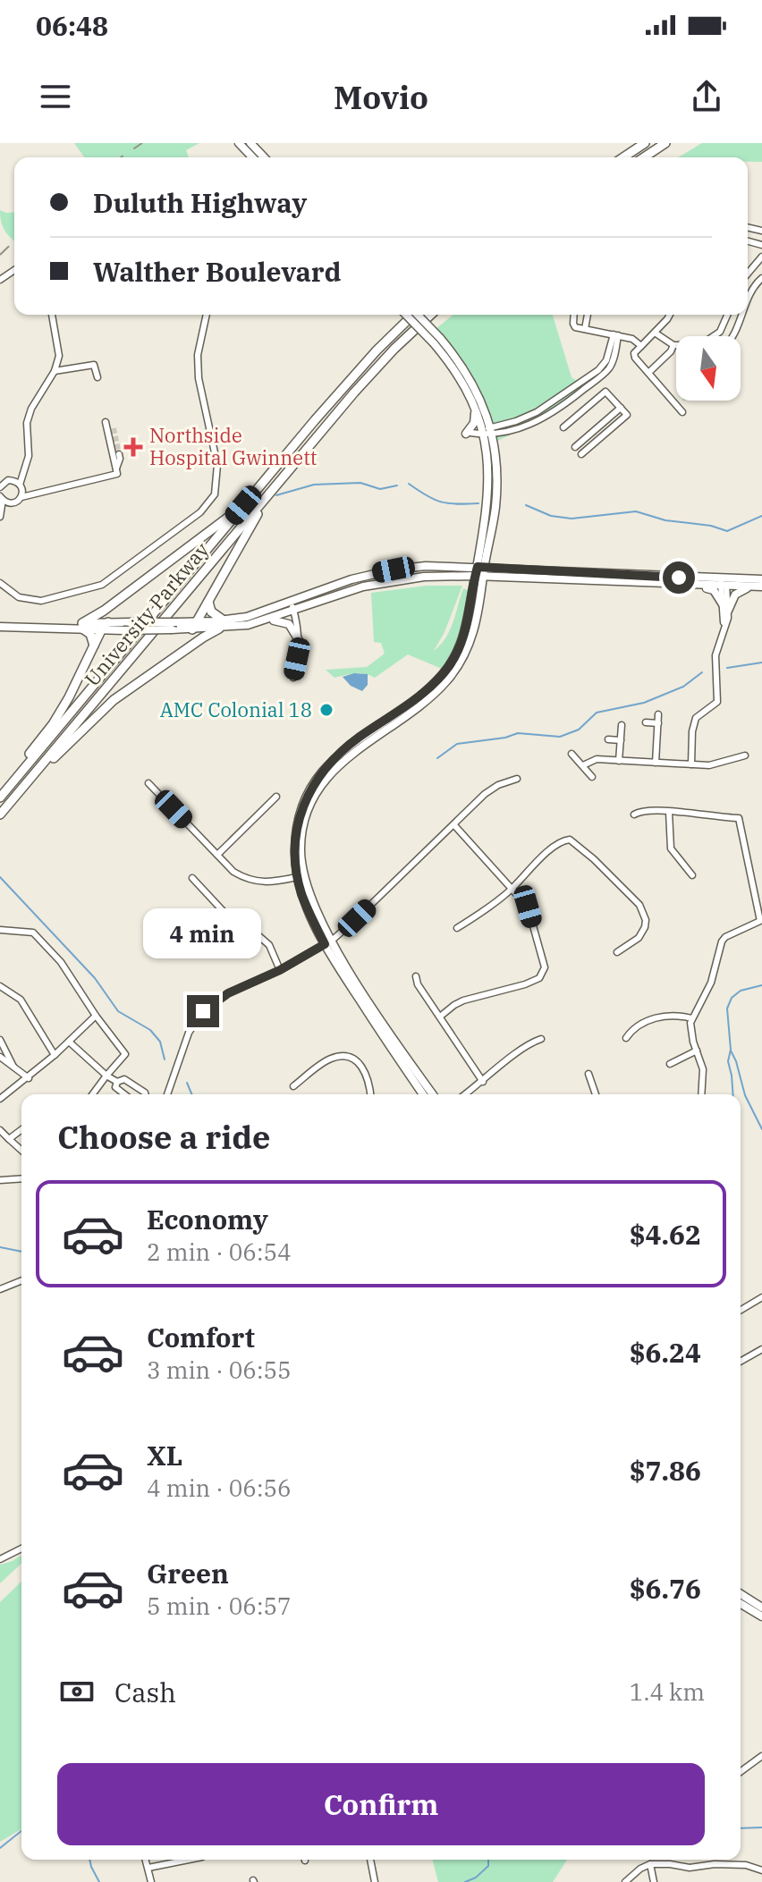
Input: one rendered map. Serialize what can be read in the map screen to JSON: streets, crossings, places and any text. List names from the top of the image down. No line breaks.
{"streets":{"highway":["University Parkway"]},"places":{"health":["Northside Hospital Gwinnett"],"other":["AMC Colonial 18"]},"north":"bottom","page":{"status":"06:48","header":"Movio","banner":["Duluth Highway","Walther Boulevard"],"bubble":"4 min","heading":"Choose a ride","list":[{"name":"Economy","note":"2 min · 06:54","value":"$4.62"},{"name":"Comfort","note":"3 min · 06:55","value":"$6.24"},{"name":"XL","note":"4 min · 06:56","value":"$7.86"},{"name":"Green","note":"5 min · 06:57","value":"$6.76"}],"pay":["Cash","1.4 km"],"buttons":"Confirm"}}
